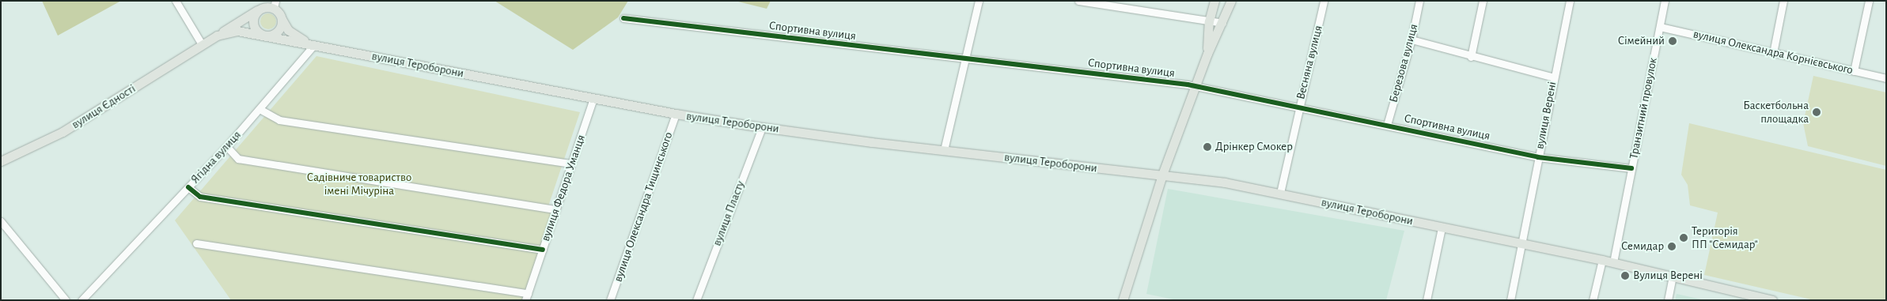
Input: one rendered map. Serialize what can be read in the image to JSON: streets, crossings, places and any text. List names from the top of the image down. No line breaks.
{"streets":{"main road":["вулиця Тероборони","вулиця Єдності"],"street":["Спортивна вулиця","вулиця Олександра Корнієвського","Весняна вулиця","Березова вулиця","Транзитний провулок","вулиця Верені","Ягідна вулиця","вулиця Федора Уманця","вулиця Олександра Тищинського","вулиця Пласту"]},"crossings":[["Спортивна вулиця","Весняна вулиця"],["Спортивна вулиця","Березова вулиця"],["Спортивна вулиця","Транзитний провулок"],["Спортивна вулиця","вулиця Верені"],["вулиця Олександра Корнієвського","Транзитний провулок"],["Весняна вулиця","вулиця Тероборони"],["вулиця Тероборони","вулиця Єдності"],["вулиця Тероборони","Транзитний провулок"],["вулиця Тероборони","вулиця Верені"],["вулиця Тероборони","вулиця Федора Уманця"],["вулиця Тероборони","вулиця Олександра Тищинського"],["вулиця Тероборони","вулиця Пласту"],["вулиця Єдності","Ягідна вулиця"]],"parks":["Садівниче товариство імені Мічуріна"],"places":["Сімейний","Баскетбольна площадка","Дрінкер Смокер","Територія ПП \"Семидар\"","Семидар","Вулиця Верені"]}
